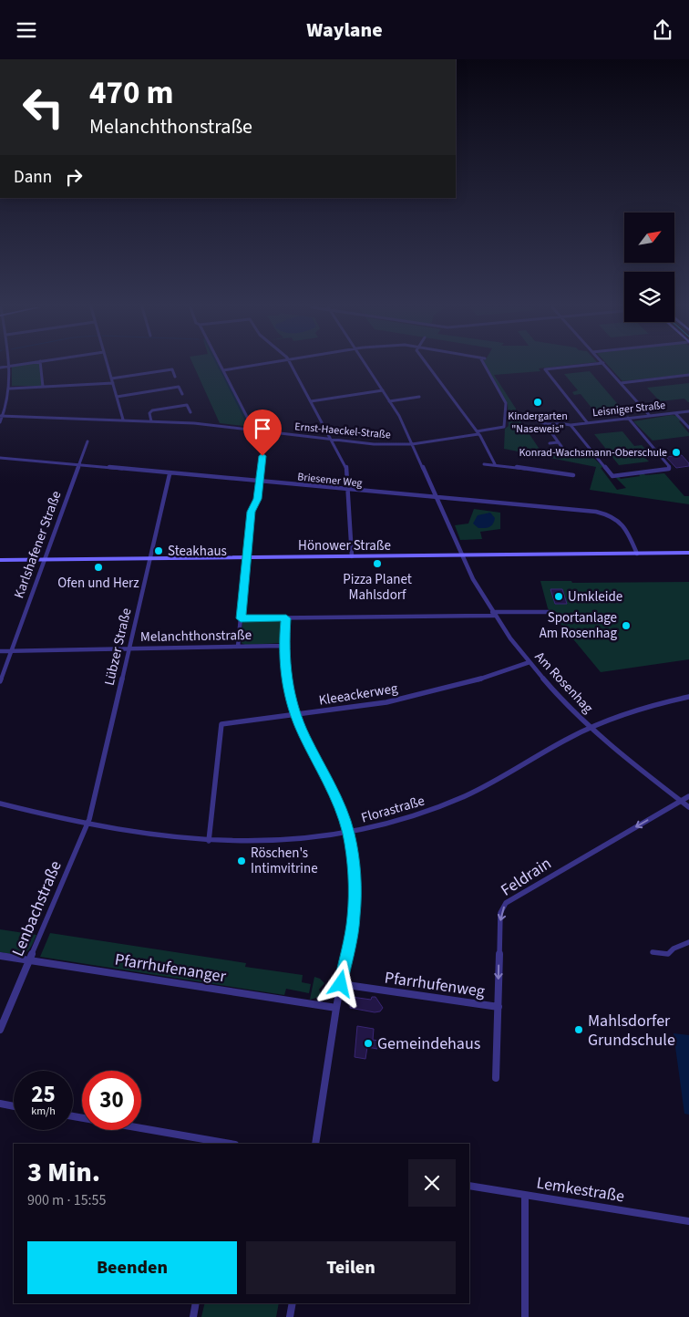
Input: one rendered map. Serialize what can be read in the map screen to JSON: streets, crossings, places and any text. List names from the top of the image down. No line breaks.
{"streets":{"main road":["Hönower Straße"],"street":["Leisniger Straße","Ernst-Haeckel-Straße","Briesener Weg","Karlshafener Straße","Melanchthonstraße","Lübzer Straße","Am Rosenhag","Kleeackerweg","Florastraße","Feldrain","Lenbachstraße","Pfarrhufenanger","Pfarrhufenweg","Lemkestraße"]},"crossings":[["Ernst-Haeckel-Straße","Am Rosenhag"],["Briesener Weg","Karlshafener Straße"],["Briesener Weg","Hönower Straße"],["Briesener Weg","Lübzer Straße"],["Briesener Weg","Am Rosenhag"],["Karlshafener Straße","Hönower Straße"],["Karlshafener Straße","Melanchthonstraße"],["Hönower Straße","Lübzer Straße"],["Hönower Straße","Am Rosenhag"],["Melanchthonstraße","Lübzer Straße"],["Melanchthonstraße","Am Rosenhag"],["Lübzer Straße","Florastraße"],["Lübzer Straße","Lenbachstraße"],["Am Rosenhag","Kleeackerweg"],["Am Rosenhag","Florastraße"],["Am Rosenhag","Feldrain"],["Kleeackerweg","Florastraße"],["Florastraße","Lenbachstraße"],["Feldrain","Pfarrhufenweg"],["Lenbachstraße","Pfarrhufenanger"]],"one_way":["Feldrain"],"places":["Kindergarten \"Naseweis\"","Konrad-Wachsmann-Oberschule","Steakhaus","Pizza Planet Mahlsdorf","Ofen und Herz","Umkleide","Sportanlage Am Rosenhag","Röschen's Intimvitrine","Mahlsdorfer Grundschule","Gemeindehaus"],"north":"top right","page":{"header":"Waylane","turn":["470 m","Melanchthonstraße"],"then":"Dann","speed":"25 km/h","limit":"30","heading":["3 Min.","900 m · 15:55"],"buttons":["Beenden","Teilen"]}}
